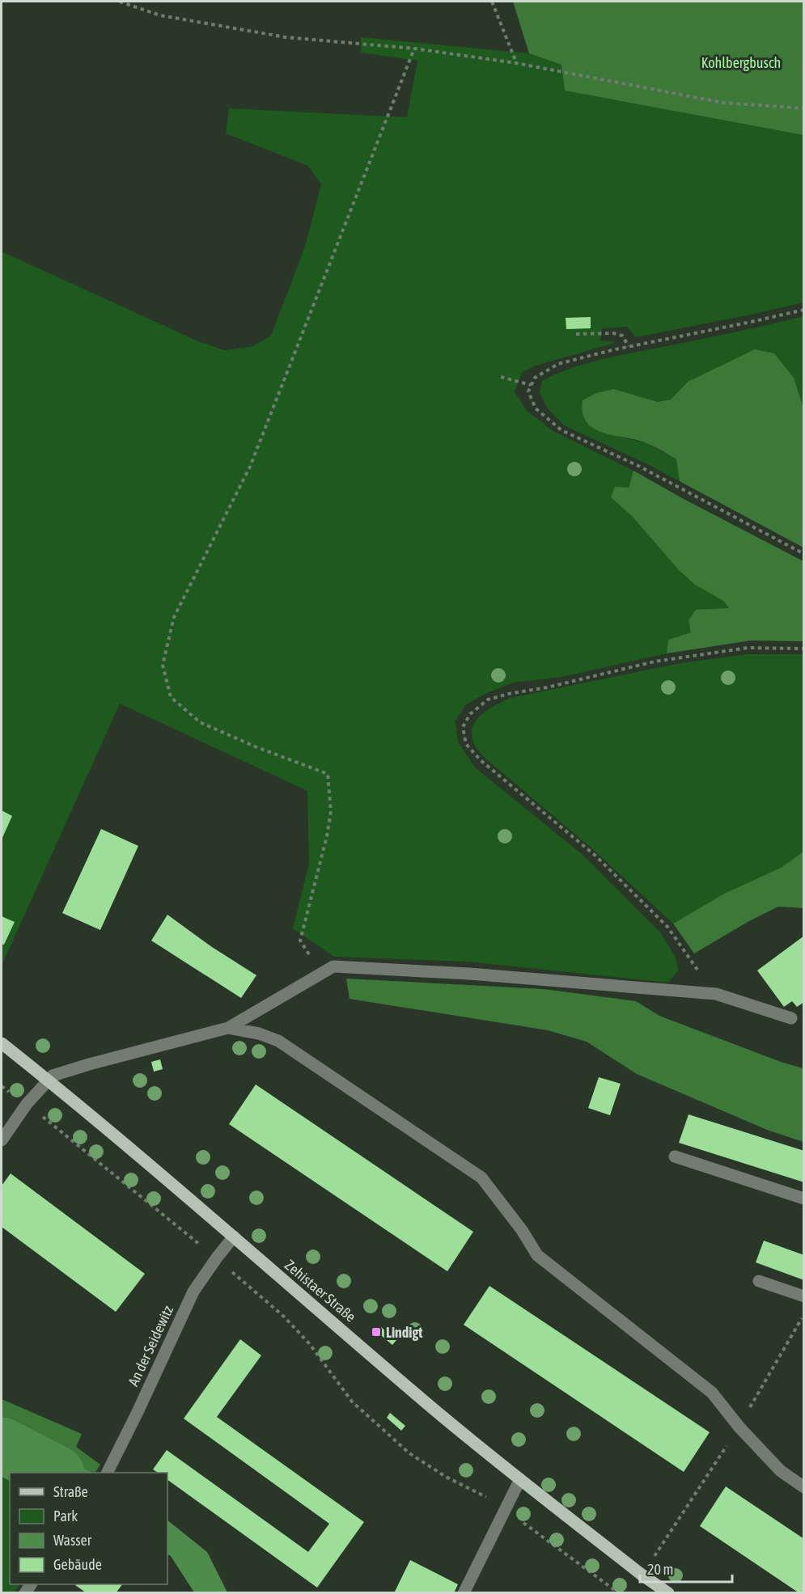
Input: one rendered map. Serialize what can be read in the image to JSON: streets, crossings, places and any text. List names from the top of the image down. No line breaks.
{"streets":{"main road":["Zehistaer Straße"],"street":["An der Seidewitz"]},"crossings":[["Zehistaer Straße","An der Seidewitz"]],"parks":["Kohlbergbusch"],"places":{"transit":["Lindigt"]},"legend":["Straße","Park","Wasser","Gebäude"],"scale_bar":"20 m"}
